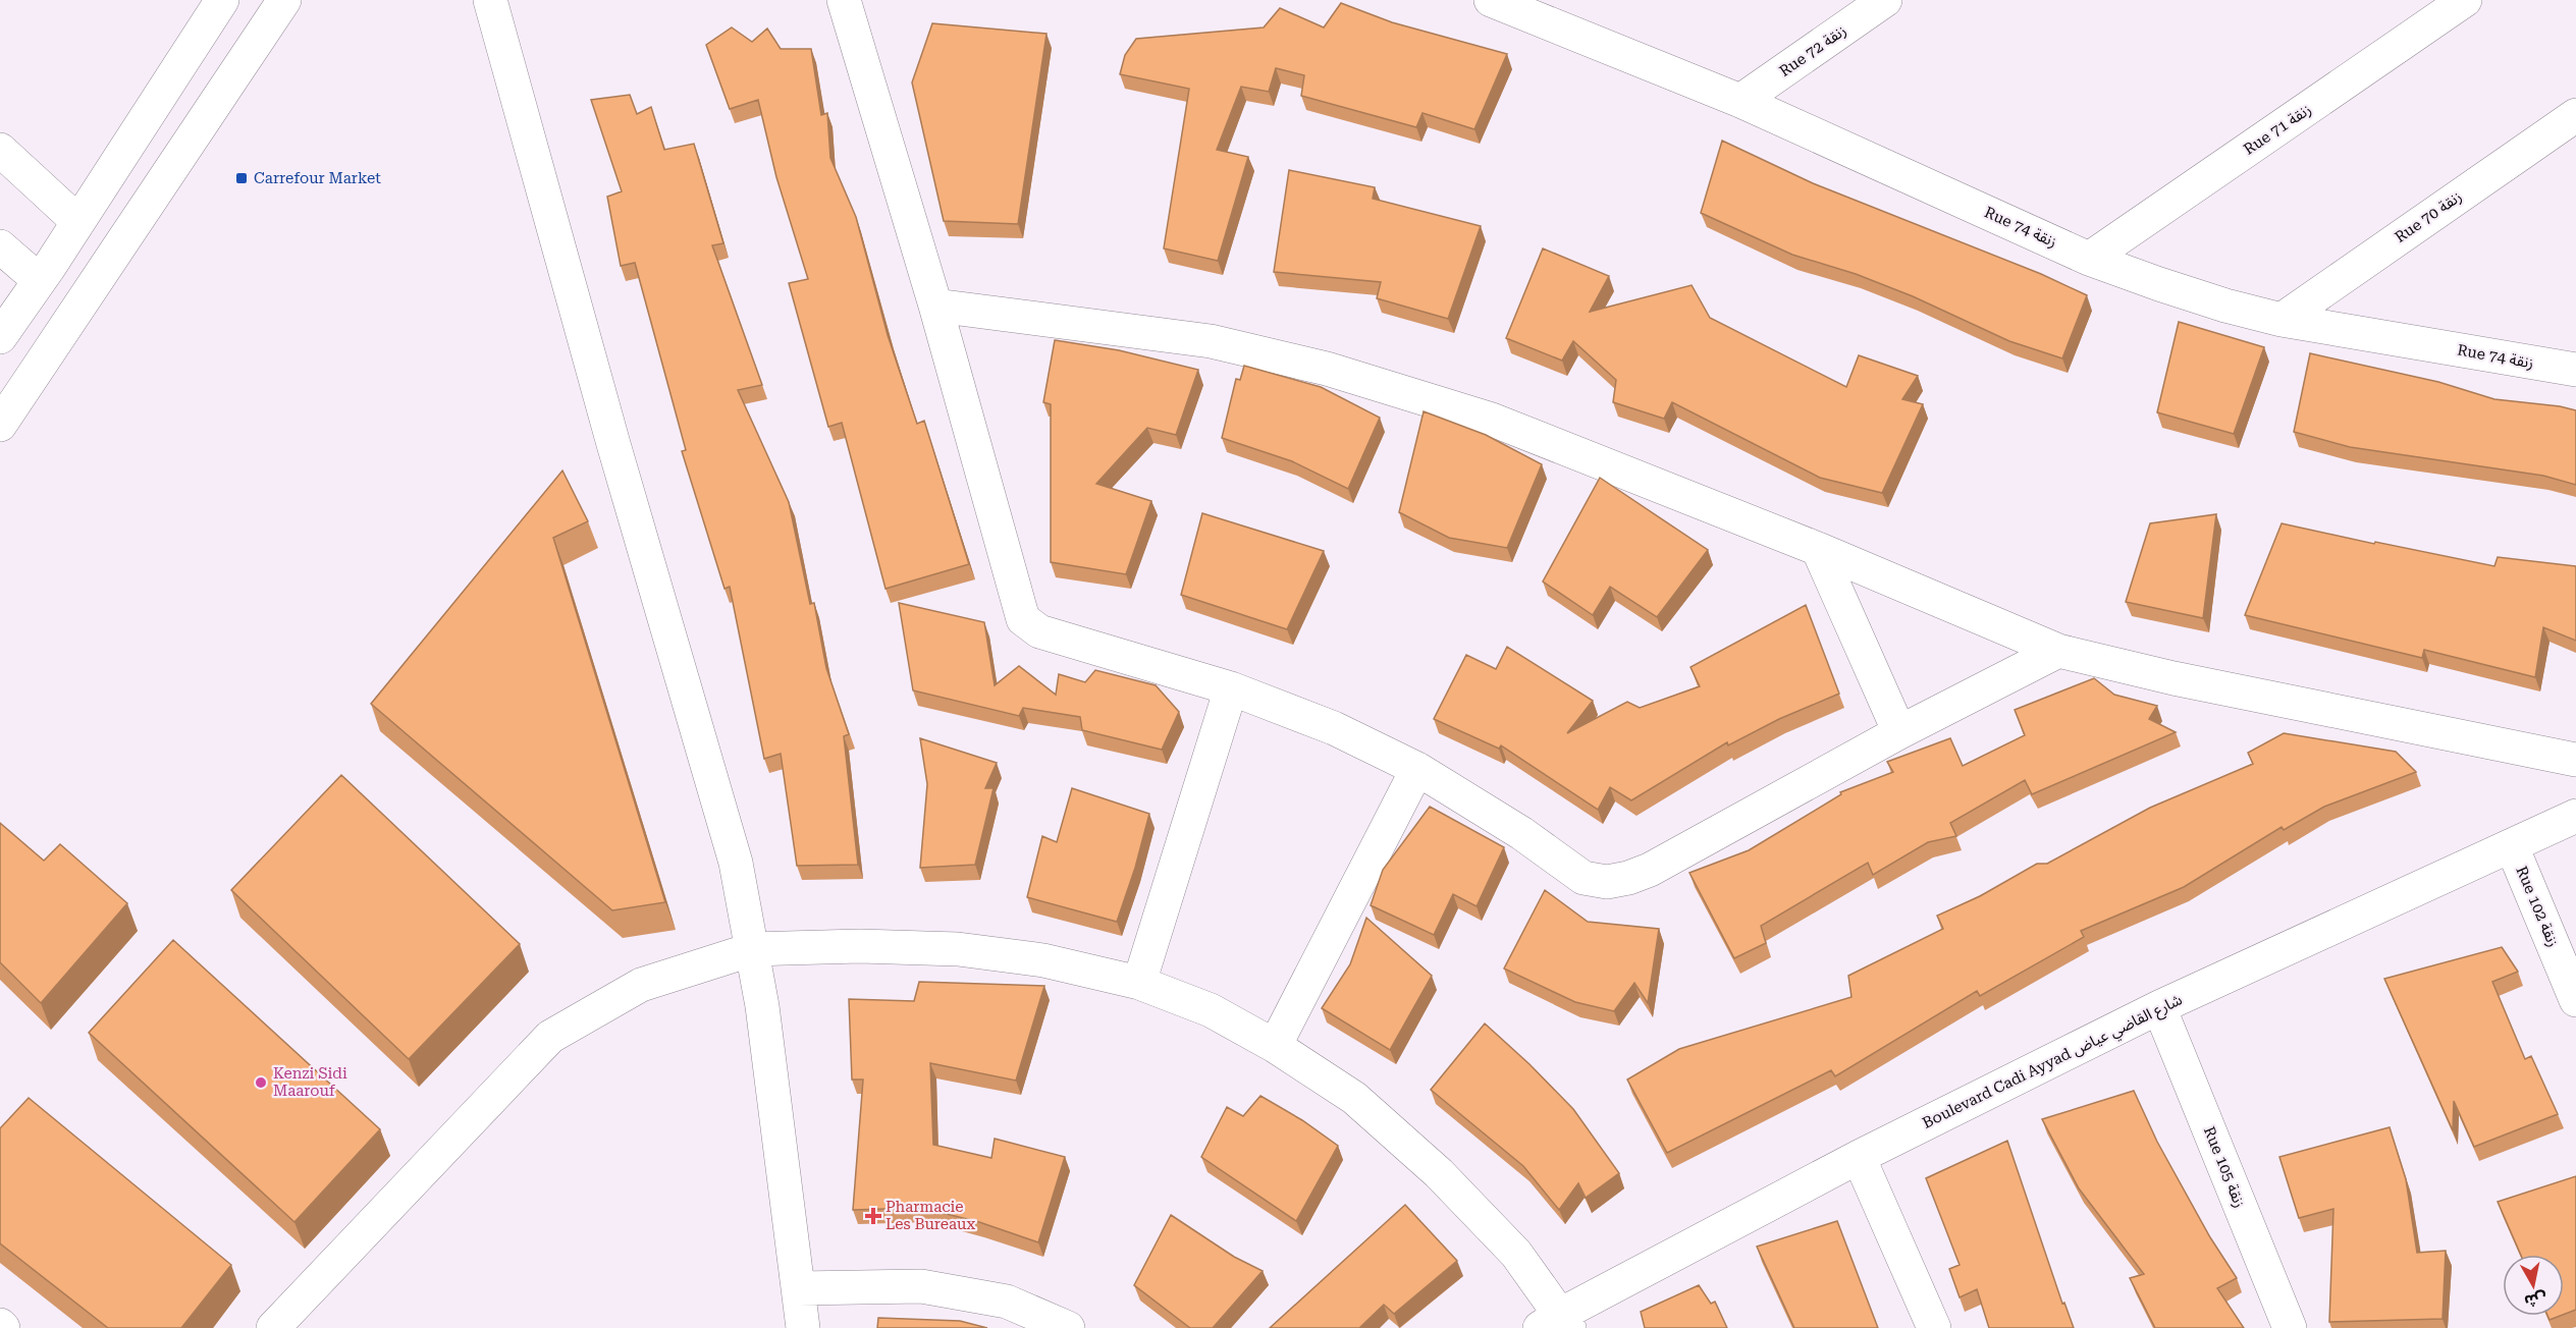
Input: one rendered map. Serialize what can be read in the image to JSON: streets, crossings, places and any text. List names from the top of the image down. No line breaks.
{"streets":{"street":["Rue 72 زنقة","Rue 71 زنقة","Rue 70 زنقة","Rue 74 زنقة","Rue 102 زنقة","Boulevard Cadi Ayyad شارع القاضي عياض","Rue 105 زنقة"]},"crossings":[["Rue 72 زنقة","Rue 74 زنقة"],["Rue 71 زنقة","Rue 74 زنقة"],["Rue 70 زنقة","Rue 74 زنقة"],["Rue 102 زنقة","Boulevard Cadi Ayyad شارع القاضي عياض"],["Boulevard Cadi Ayyad شارع القاضي عياض","Rue 105 زنقة"]],"places":{"transit":["Carrefour Market"],"other":["Kenzi Sidi Maarouf"],"health":["Pharmacie Les Bureaux"]},"north":"bottom"}
